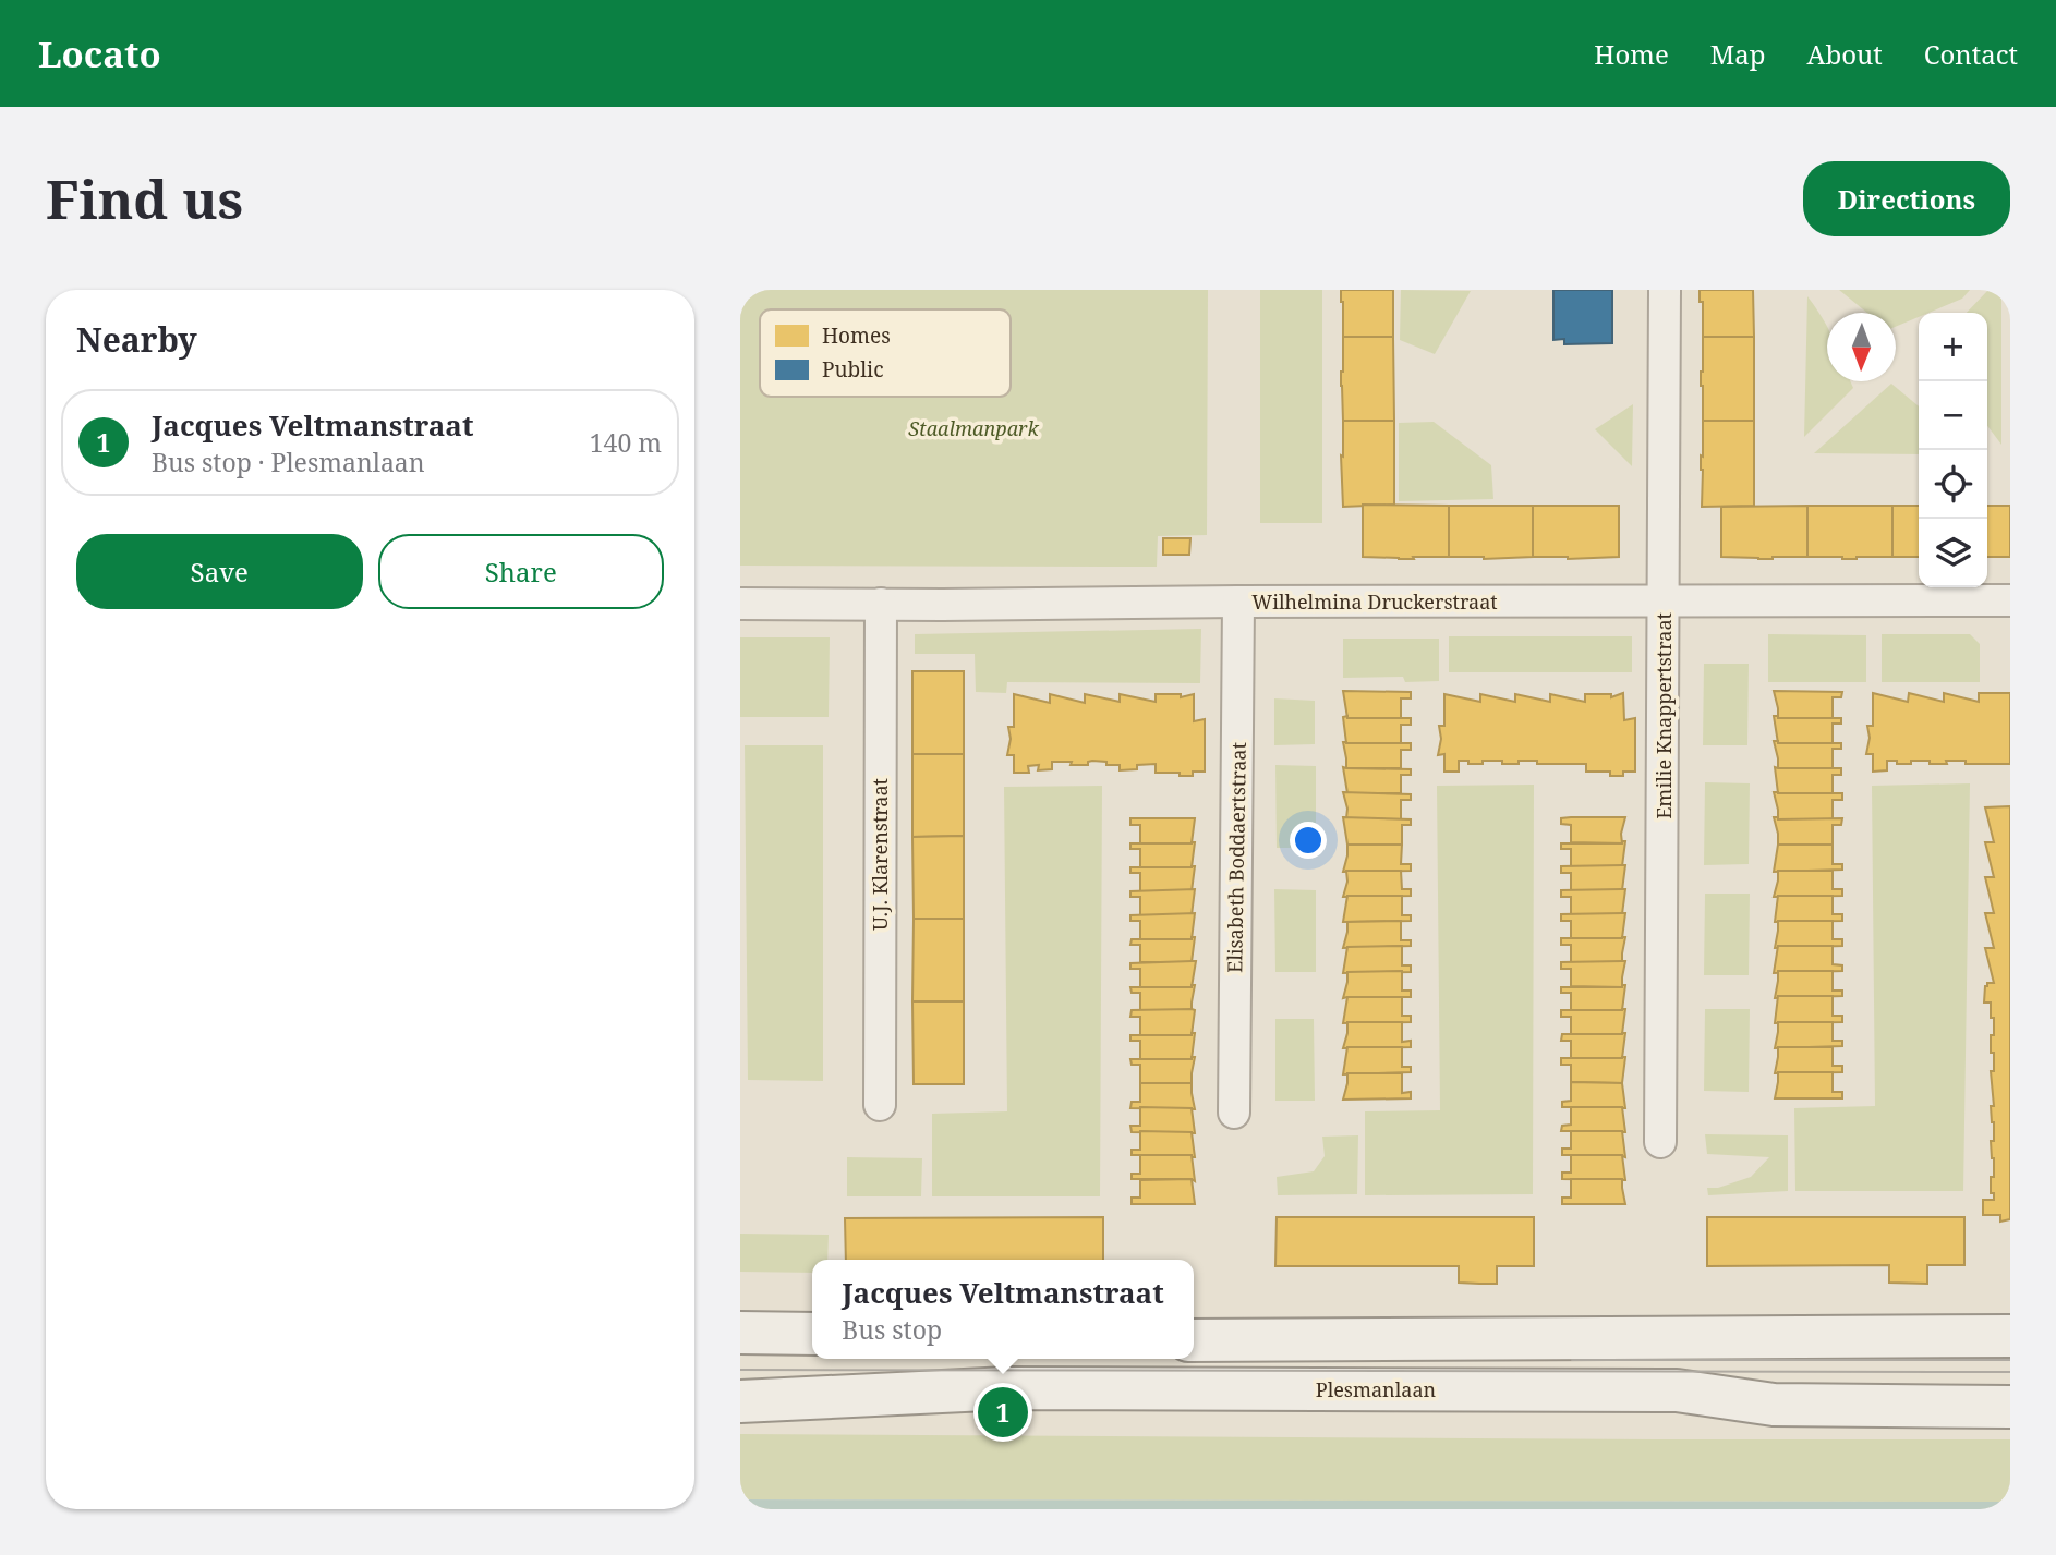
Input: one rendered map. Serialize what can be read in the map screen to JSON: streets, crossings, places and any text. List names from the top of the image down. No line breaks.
{"streets":{"street":["Wilhelmina Druckerstraat","Emilie Knappertstraat","U.J. Klarenstraat","Elisabeth Boddaertstraat","Plesmanlaan"]},"crossings":[["Wilhelmina Druckerstraat","Emilie Knappertstraat"],["Wilhelmina Druckerstraat","U.J. Klarenstraat"],["Wilhelmina Druckerstraat","Elisabeth Boddaertstraat"]],"parks":["Staalmanpark"],"legend":["Homes","Public"],"north":"bottom","page":{"header":"Locato","nav":["Home","Map","About","Contact"],"buttons":["Directions",["Save","Share"]],"title":"Find us","heading":"Nearby","map_buttons":["+","−"],"list":[{"mark":"1","name":"Jacques Veltmanstraat","note":"Bus stop · Plesmanlaan","value":"140 m"}],"popup":["Jacques Veltmanstraat","Bus stop"],"pins":"1"}}
